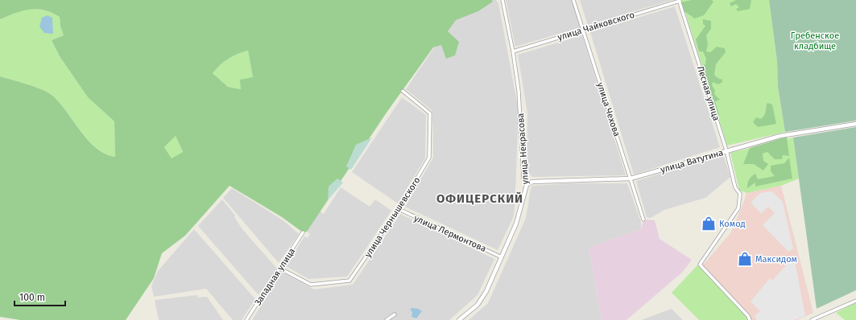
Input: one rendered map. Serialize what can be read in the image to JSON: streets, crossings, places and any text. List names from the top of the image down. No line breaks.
{"streets":{"street":["улица Чайковского","Лесная улица","улица Чехова","улица Некрасова","улица Ватутина","улица Чернышевского","улица Лермонтова","Западная улица"]},"crossings":[["улица Чайковского","Лесная улица"],["улица Чайковского","улица Чехова"],["улица Чайковского","улица Некрасова"],["Лесная улица","улица Ватутина"],["улица Чехова","улица Ватутина"],["улица Некрасова","улица Ватутина"],["улица Некрасова","улица Лермонтова"],["улица Чернышевского","улица Лермонтова"],["улица Чернышевского","Западная улица"]],"districts":["ОФИЦЕРСКИЙ"],"parks":["Гребенское кладбище"],"places":{"shop":["Комод","Максидом"]},"scale_bar":"100 m"}
